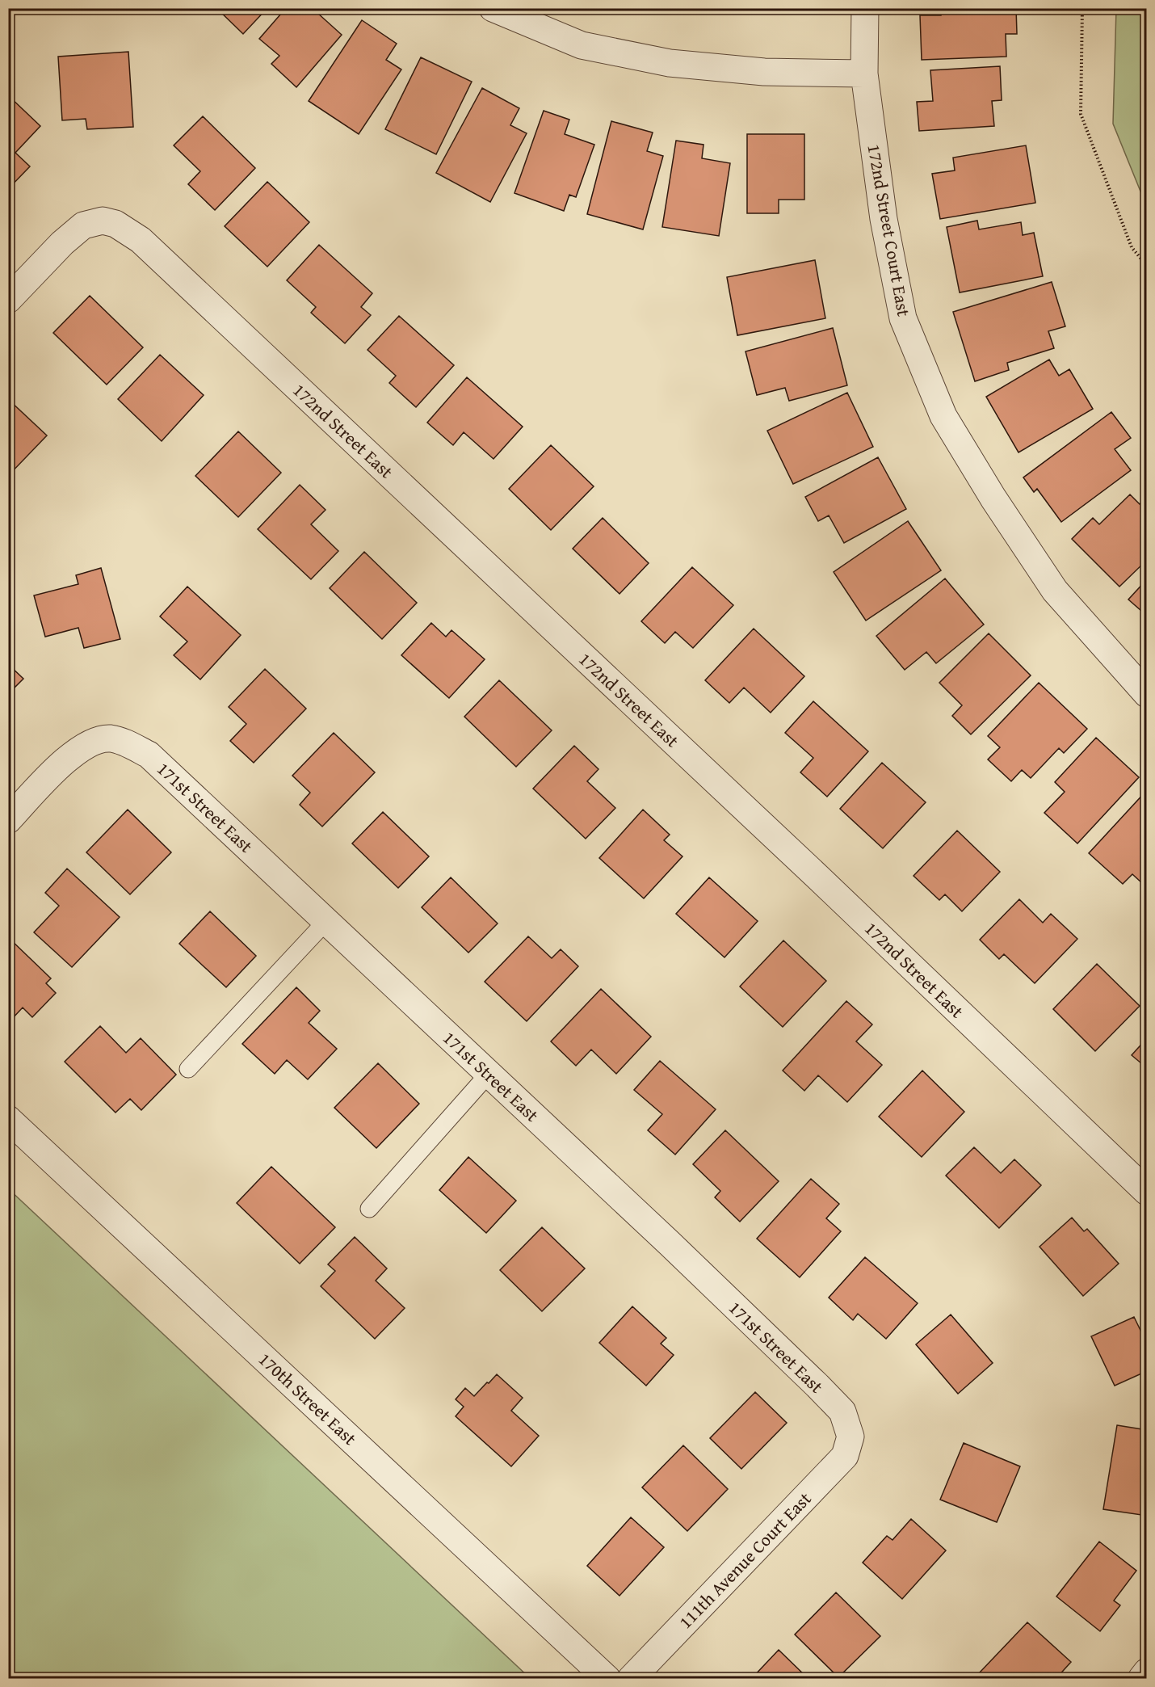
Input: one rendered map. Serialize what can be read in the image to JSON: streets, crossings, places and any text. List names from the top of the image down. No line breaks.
{"streets":{"street":["172nd Street Court East","172nd Street East","171st Street East","170th Street East","111th Avenue Court East"]},"crossings":[["171st Street East","111th Avenue Court East"]]}
